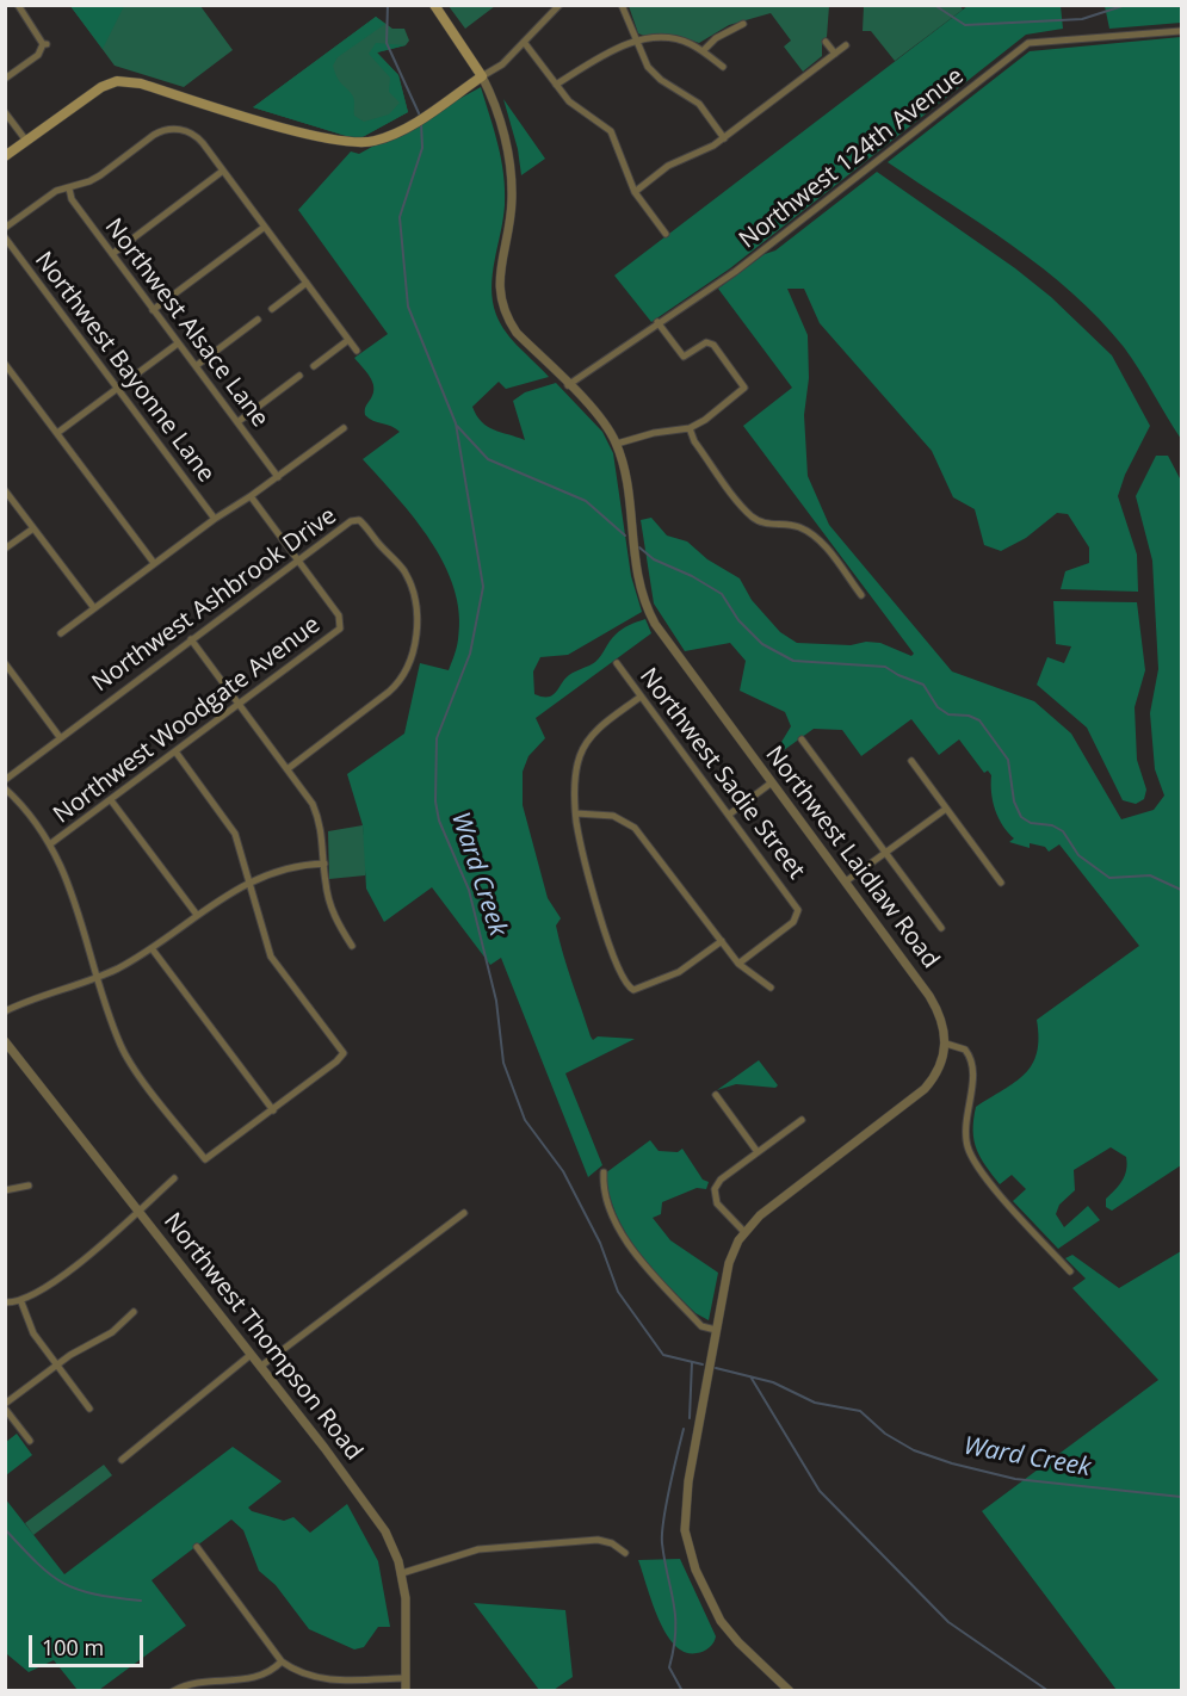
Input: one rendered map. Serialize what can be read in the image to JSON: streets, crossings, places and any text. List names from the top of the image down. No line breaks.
{"streets":{"main road":["Northwest Laidlaw Road"],"street":["Northwest 124th Avenue","Northwest Alsace Lane","Northwest Bayonne Lane","Northwest Ashbrook Drive","Northwest Woodgate Avenue","Northwest Sadie Street","Northwest Thompson Road"]},"crossings":[["Northwest 124th Avenue","Northwest Laidlaw Road"],["Northwest Ashbrook Drive","Northwest Woodgate Avenue"]],"water":["Ward Creek"],"scale_bar":"100 m"}
